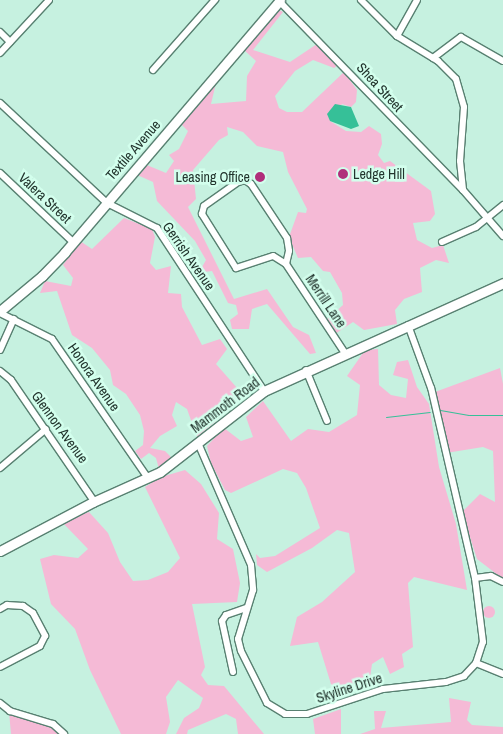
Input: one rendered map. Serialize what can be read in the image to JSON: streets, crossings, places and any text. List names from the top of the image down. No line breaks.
{"streets":{"main road":["Textile Avenue","Mammoth Road"],"street":["Shea Street","Valera Street","Gerrish Avenue","Merrill Lane","Honora Avenue","Glennon Avenue","Skyline Drive"]},"crossings":[["Shea Street","Textile Avenue"],["Textile Avenue","Valera Street"],["Textile Avenue","Gerrish Avenue"],["Textile Avenue","Honora Avenue"],["Gerrish Avenue","Mammoth Road"],["Merrill Lane","Mammoth Road"],["Honora Avenue","Mammoth Road"],["Mammoth Road","Glennon Avenue"],["Mammoth Road","Skyline Drive"]],"places":["Ledge Hill","Leasing Office"]}
